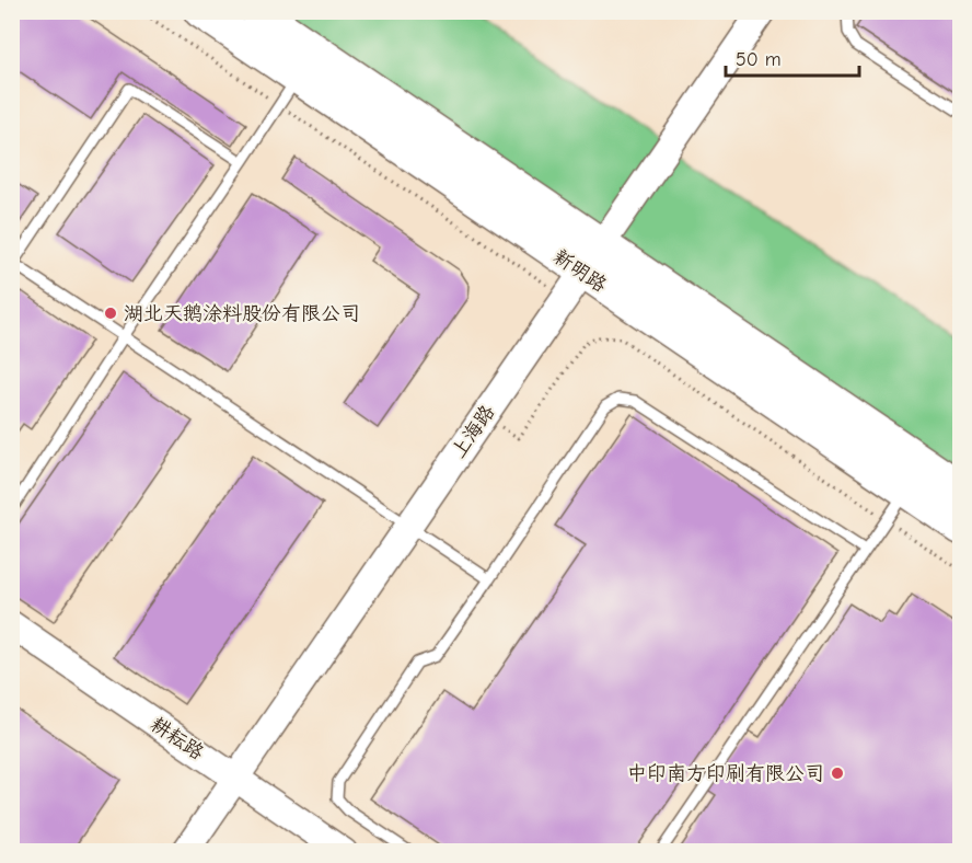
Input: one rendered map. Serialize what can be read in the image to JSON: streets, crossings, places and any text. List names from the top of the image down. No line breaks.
{"streets":{"main road":["新明路"],"street":["上海路","耕耘路"]},"crossings":[["新明路","上海路"],["上海路","耕耘路"]],"places":["湖北天鹅涂料股份有限公司","中印南方印刷有限公司"],"scale_bar":"50 m"}
